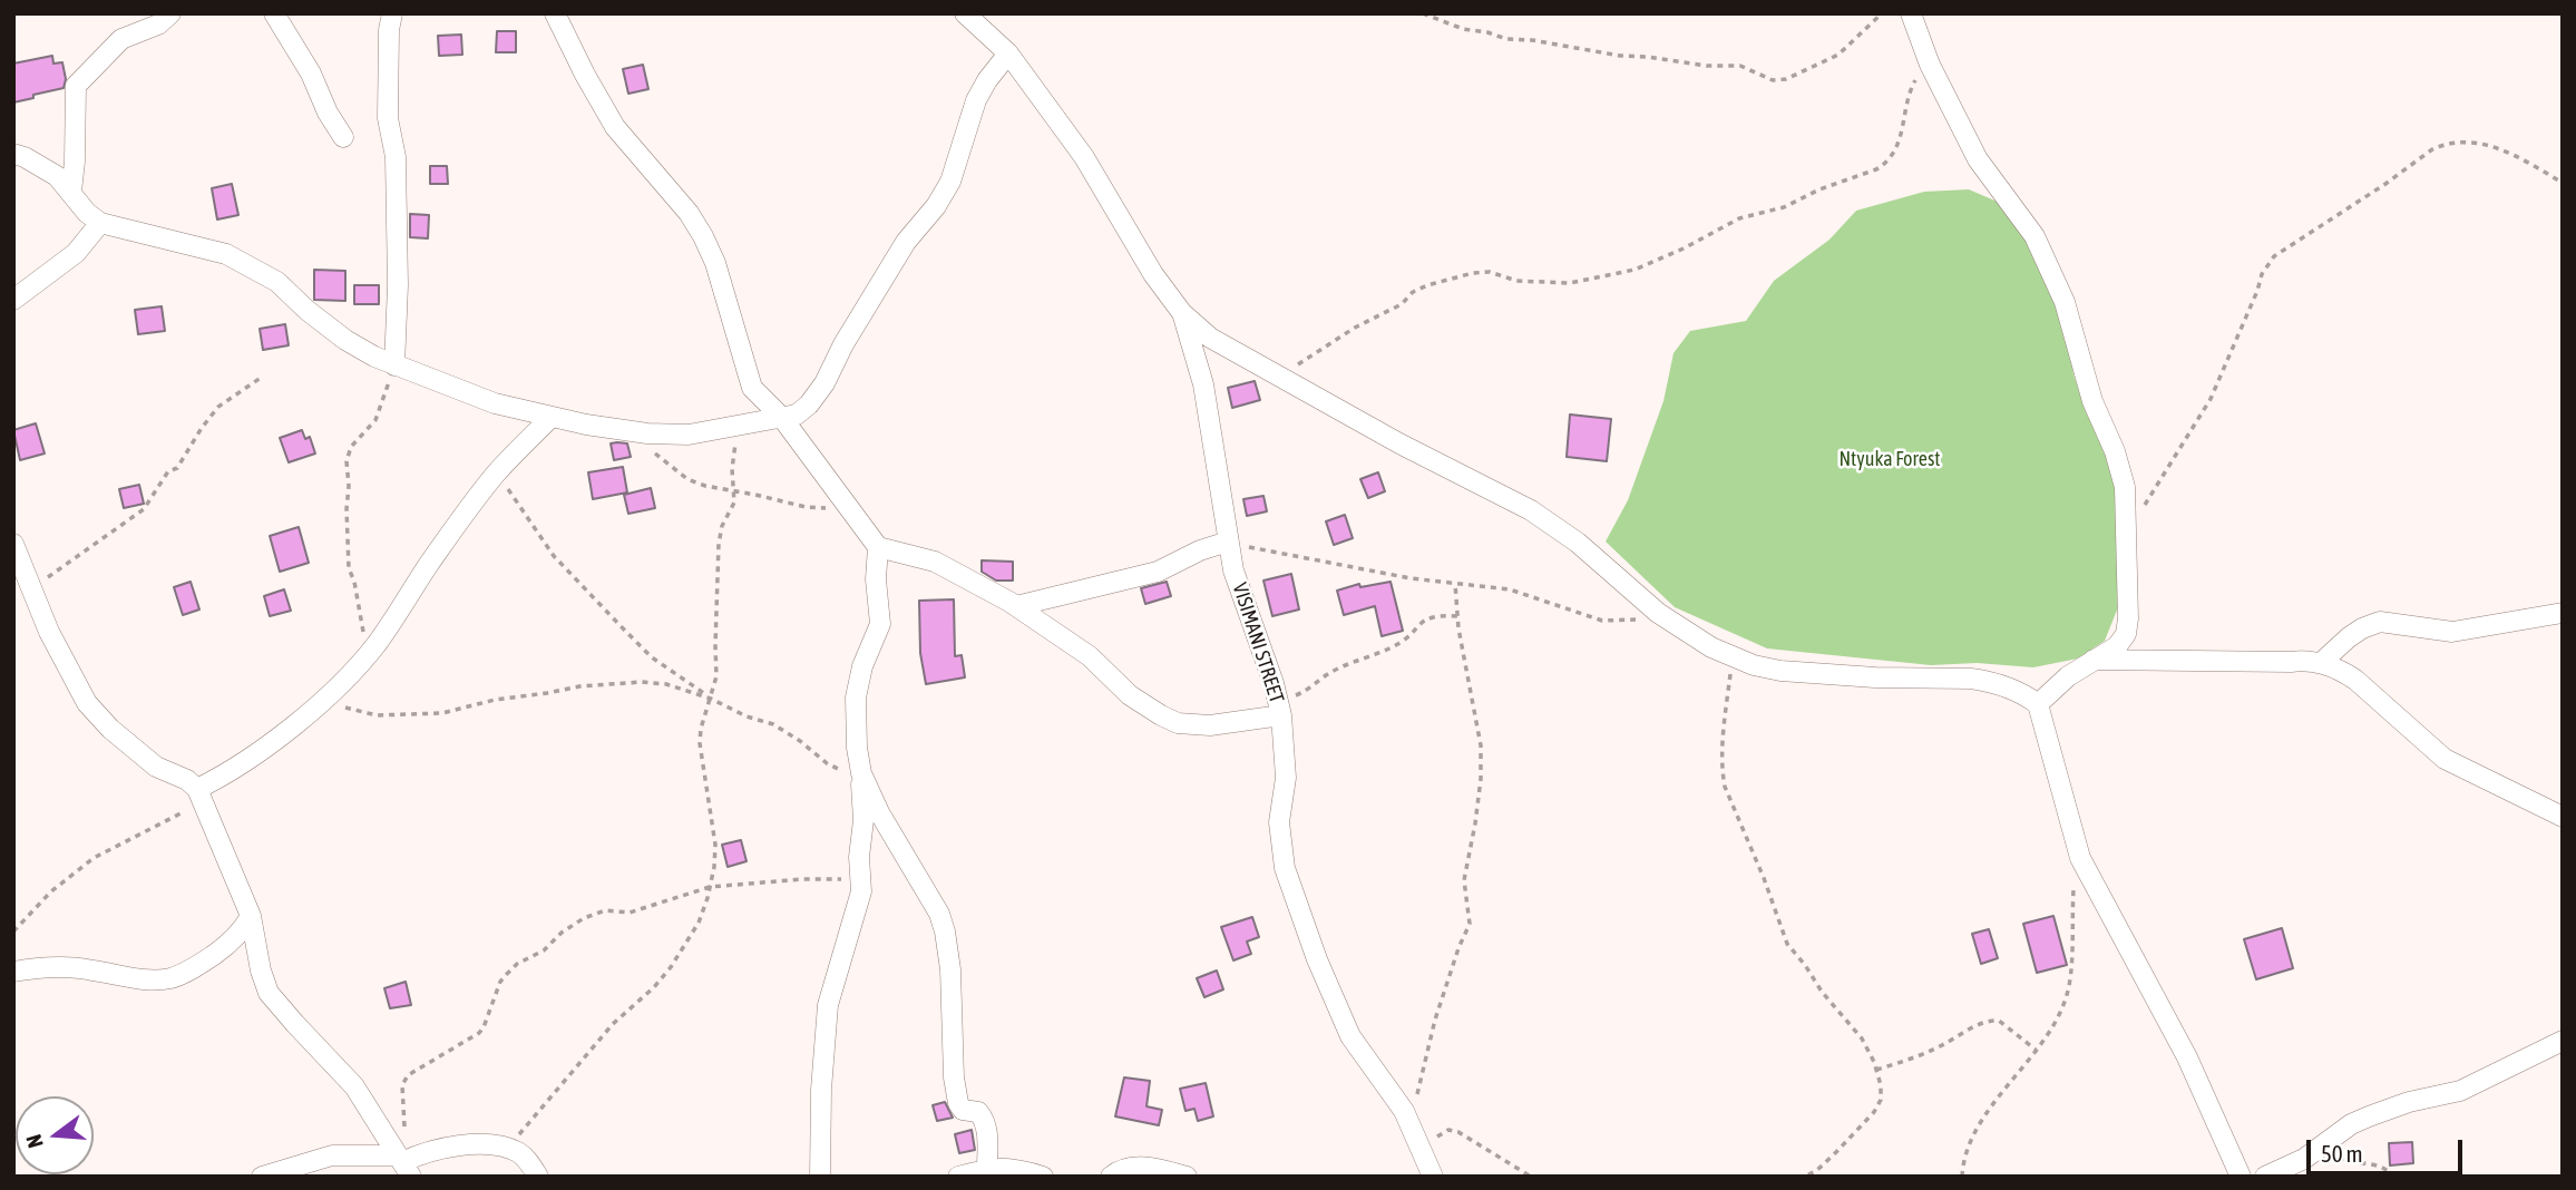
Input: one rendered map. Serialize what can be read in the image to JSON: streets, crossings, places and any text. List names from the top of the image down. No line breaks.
{"streets":{"street":["VISIMANI STREET"]},"parks":["Ntyuka Forest"],"scale_bar":"50 m","north":"left"}
